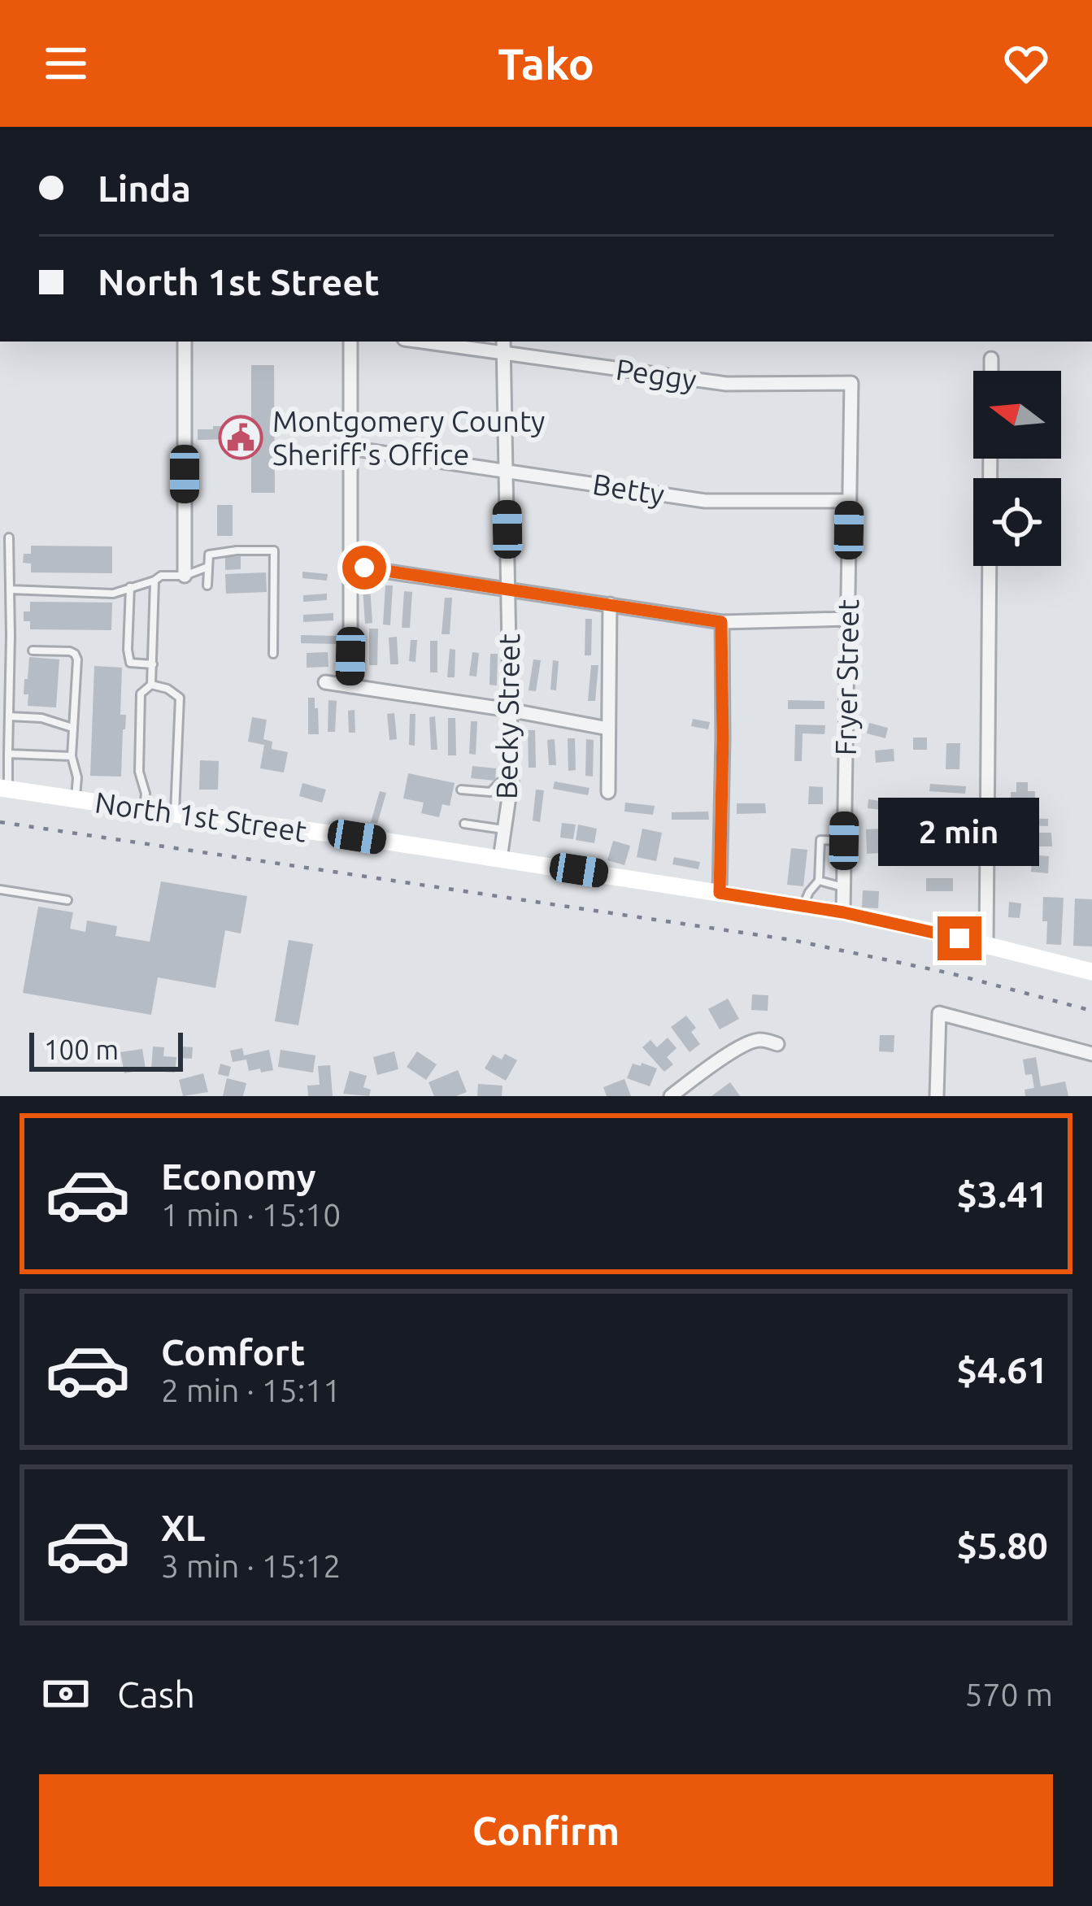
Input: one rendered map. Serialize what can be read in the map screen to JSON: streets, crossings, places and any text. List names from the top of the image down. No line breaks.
{"streets":{"street":["Peggy","Betty","Fryer Street","Becky Street","North 1st Street"]},"crossings":[["Peggy","Fryer Street"],["Peggy","Becky Street"],["Betty","Fryer Street"],["Betty","Becky Street"],["Fryer Street","North 1st Street"],["Becky Street","North 1st Street"]],"places":{"public building":["Montgomery County Sheriff's Office"]},"scale_bar":"100 m","north":"left","page":{"header":"Tako","banner":["Linda","North 1st Street"],"bubble":"2 min","scale":"100 m","list":[{"name":"Economy","note":"1 min · 15:10","value":"$3.41"},{"name":"Comfort","note":"2 min · 15:11","value":"$4.61"},{"name":"XL","note":"3 min · 15:12","value":"$5.80"}],"pay":["Cash","570 m"],"buttons":"Confirm"}}
